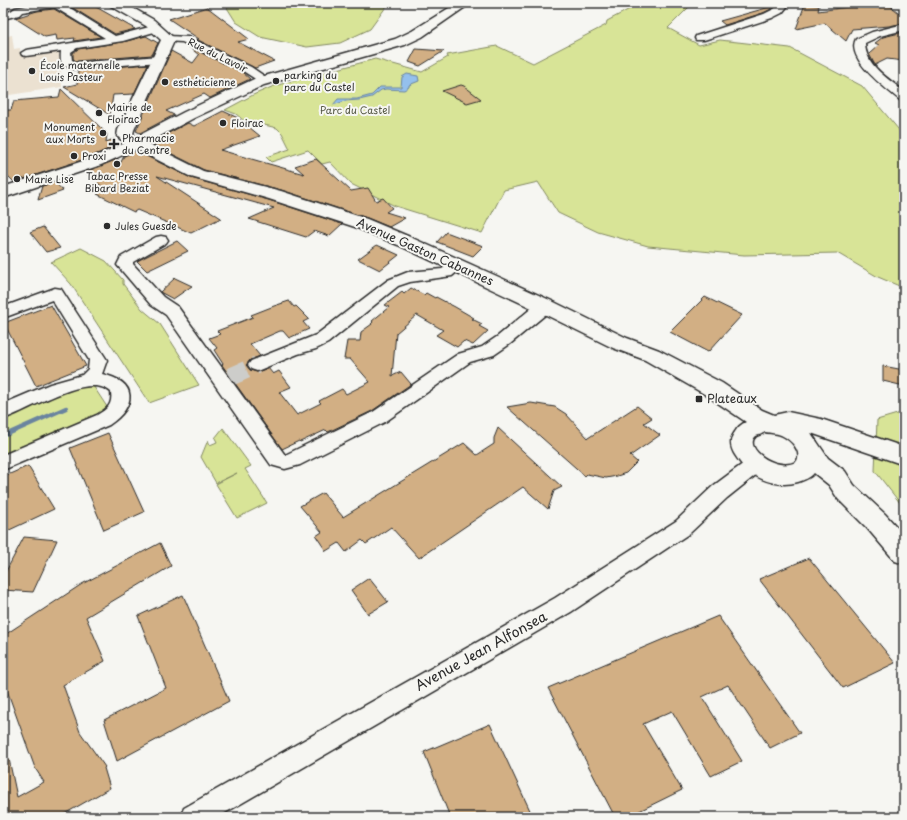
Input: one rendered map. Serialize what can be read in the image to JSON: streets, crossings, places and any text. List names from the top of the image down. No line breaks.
{"streets":{"main road":["Avenue Gaston Cabannes"],"street":["Rue du Lavoir","Avenue Jean Alfonsea"]},"crossings":[["Avenue Gaston Cabannes","Avenue Jean Alfonsea"]],"parks":["Parc du Castel"],"places":{"other":["École maternelle Louis Pasteur","parking du parc du Castel","esthéticienne","Mairie de Floirac","Floirac","Monument aux Morts","Proxi","Tabac Presse Bibard Beziat","Marie Lise","Jules Guesde"],"health":["Pharmacie du Centre"],"transit":["Plateaux"]}}
